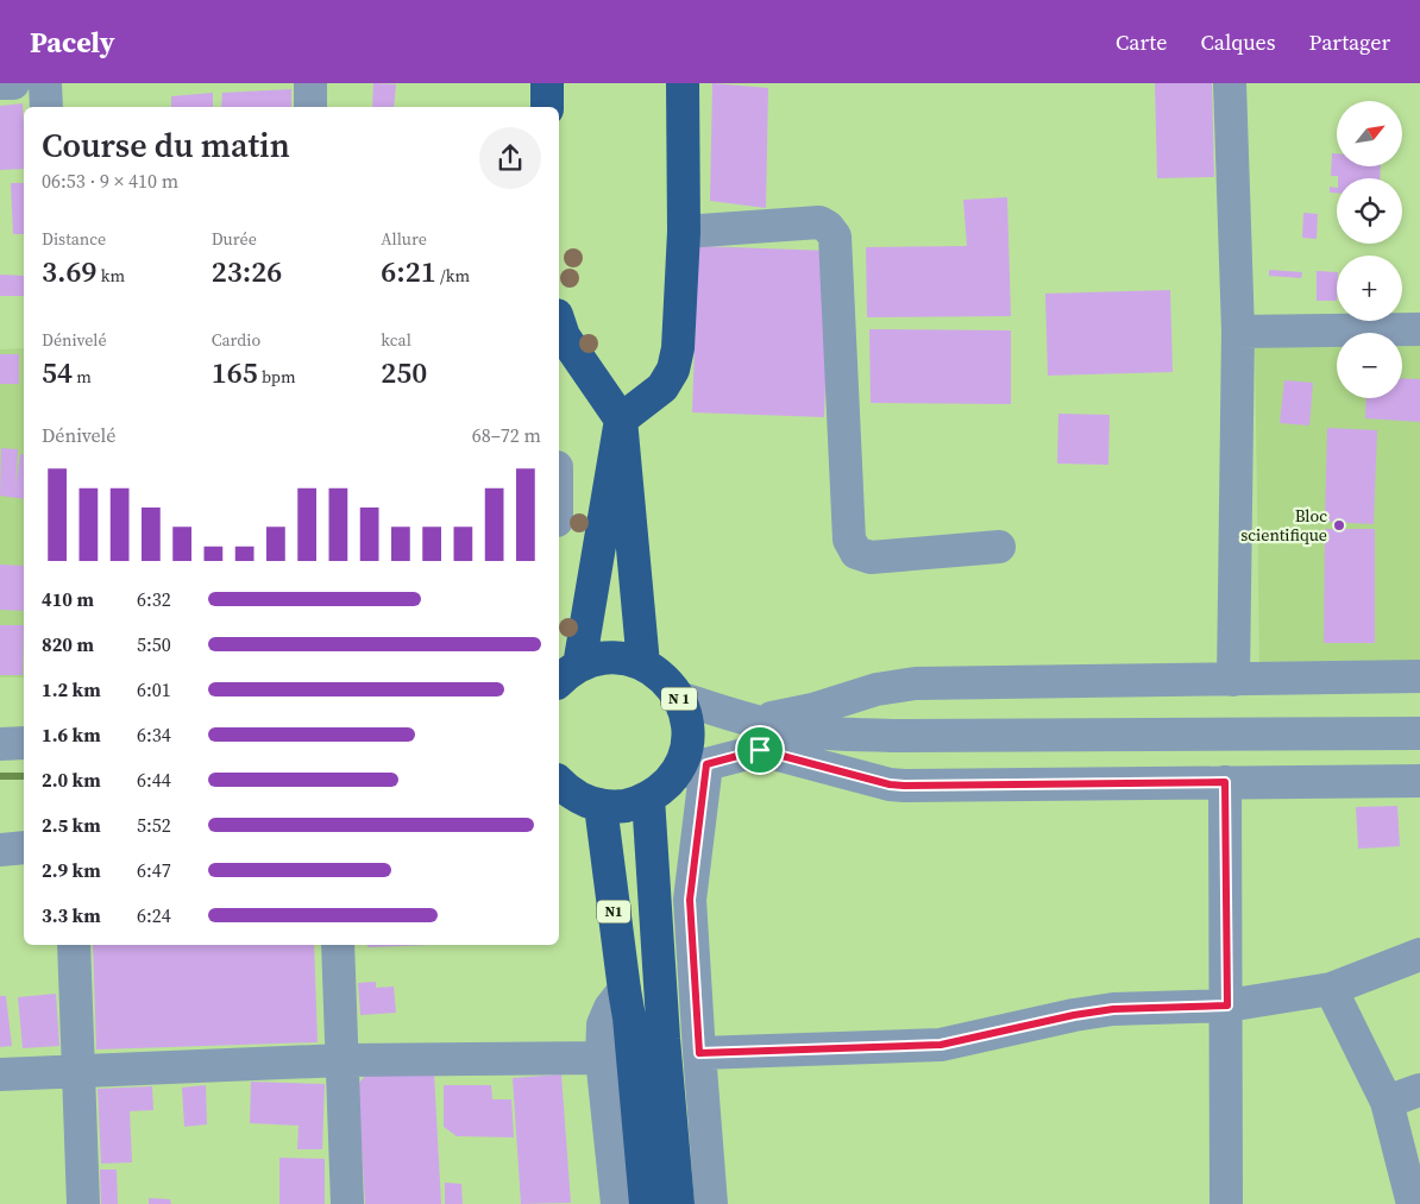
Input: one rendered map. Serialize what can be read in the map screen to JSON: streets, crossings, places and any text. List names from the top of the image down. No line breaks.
{"streets":{"highway":["N 1","N1"]},"crossings":[["N 1","N1"]],"places":["Bloc scientifique"],"north":"top right","page":{"header":"Pacely","nav":["Carte","Calques","Partager"],"map_buttons":["+","−"],"heading":["Course du matin","06:53 · 9 × 410 m"],"stats":[["Distance","3.69 km"],["Durée","23:26"],["Allure","6:21 /km"],["Dénivelé","54 m"],["Cardio","165 bpm"],["kcal","250"]],"chart":["Dénivelé","68–72 m"],"list":[{"name":"410 m","note":"6:32"},{"name":"820 m","note":"5:50"},{"name":"1.2 km","note":"6:01"},{"name":"1.6 km","note":"6:34"},{"name":"2.0 km","note":"6:44"},{"name":"2.5 km","note":"5:52"},{"name":"2.9 km","note":"6:47"},{"name":"3.3 km","note":"6:24"}]}}
